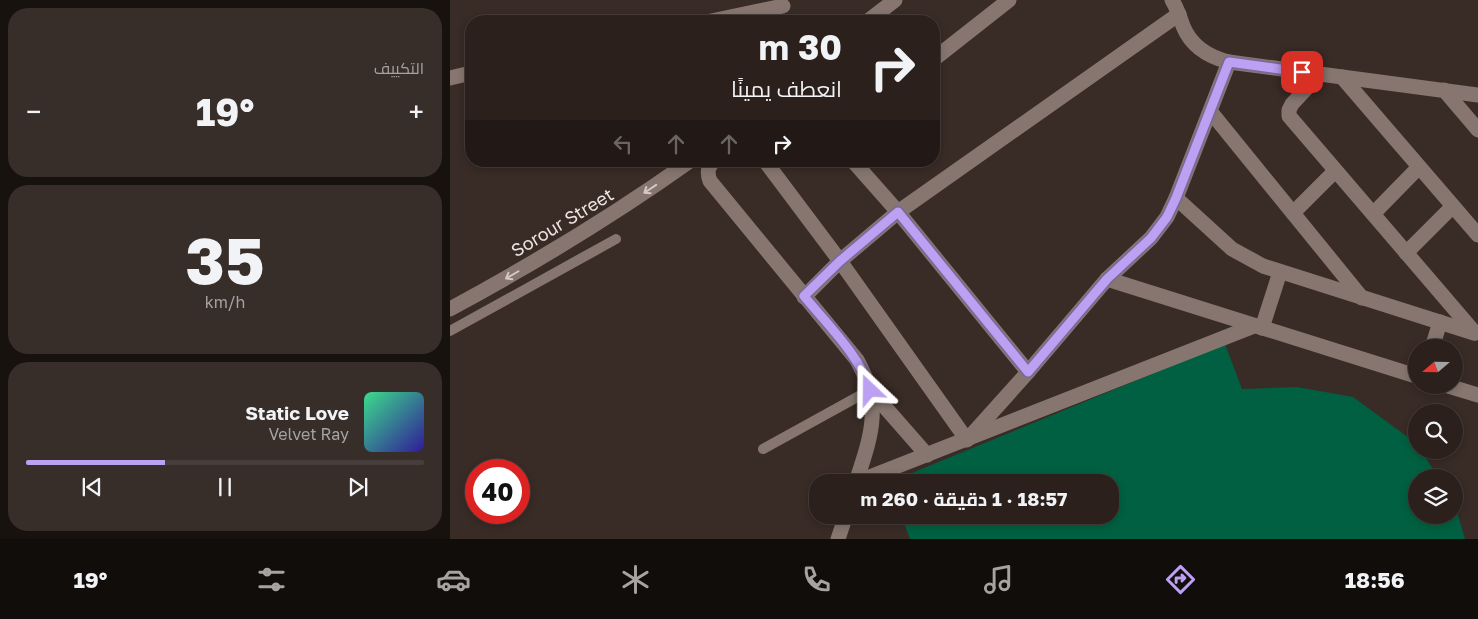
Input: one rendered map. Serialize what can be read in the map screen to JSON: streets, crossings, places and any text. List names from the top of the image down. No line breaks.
{"streets":{"street":["Sorour Street"]},"one_way":["Sorour Street"],"north":"left","page":{"tile":["التكييف",["35","km/h"]],"turn":["30 m","انعطف يمينًا"],"heat":["−","19°","+"],"song":["Static Love","Velvet Ray"],"limit":"40","trip":"18:57 · 1 دقيقة · 260 m","tabs":["18:56","19°"]}}
